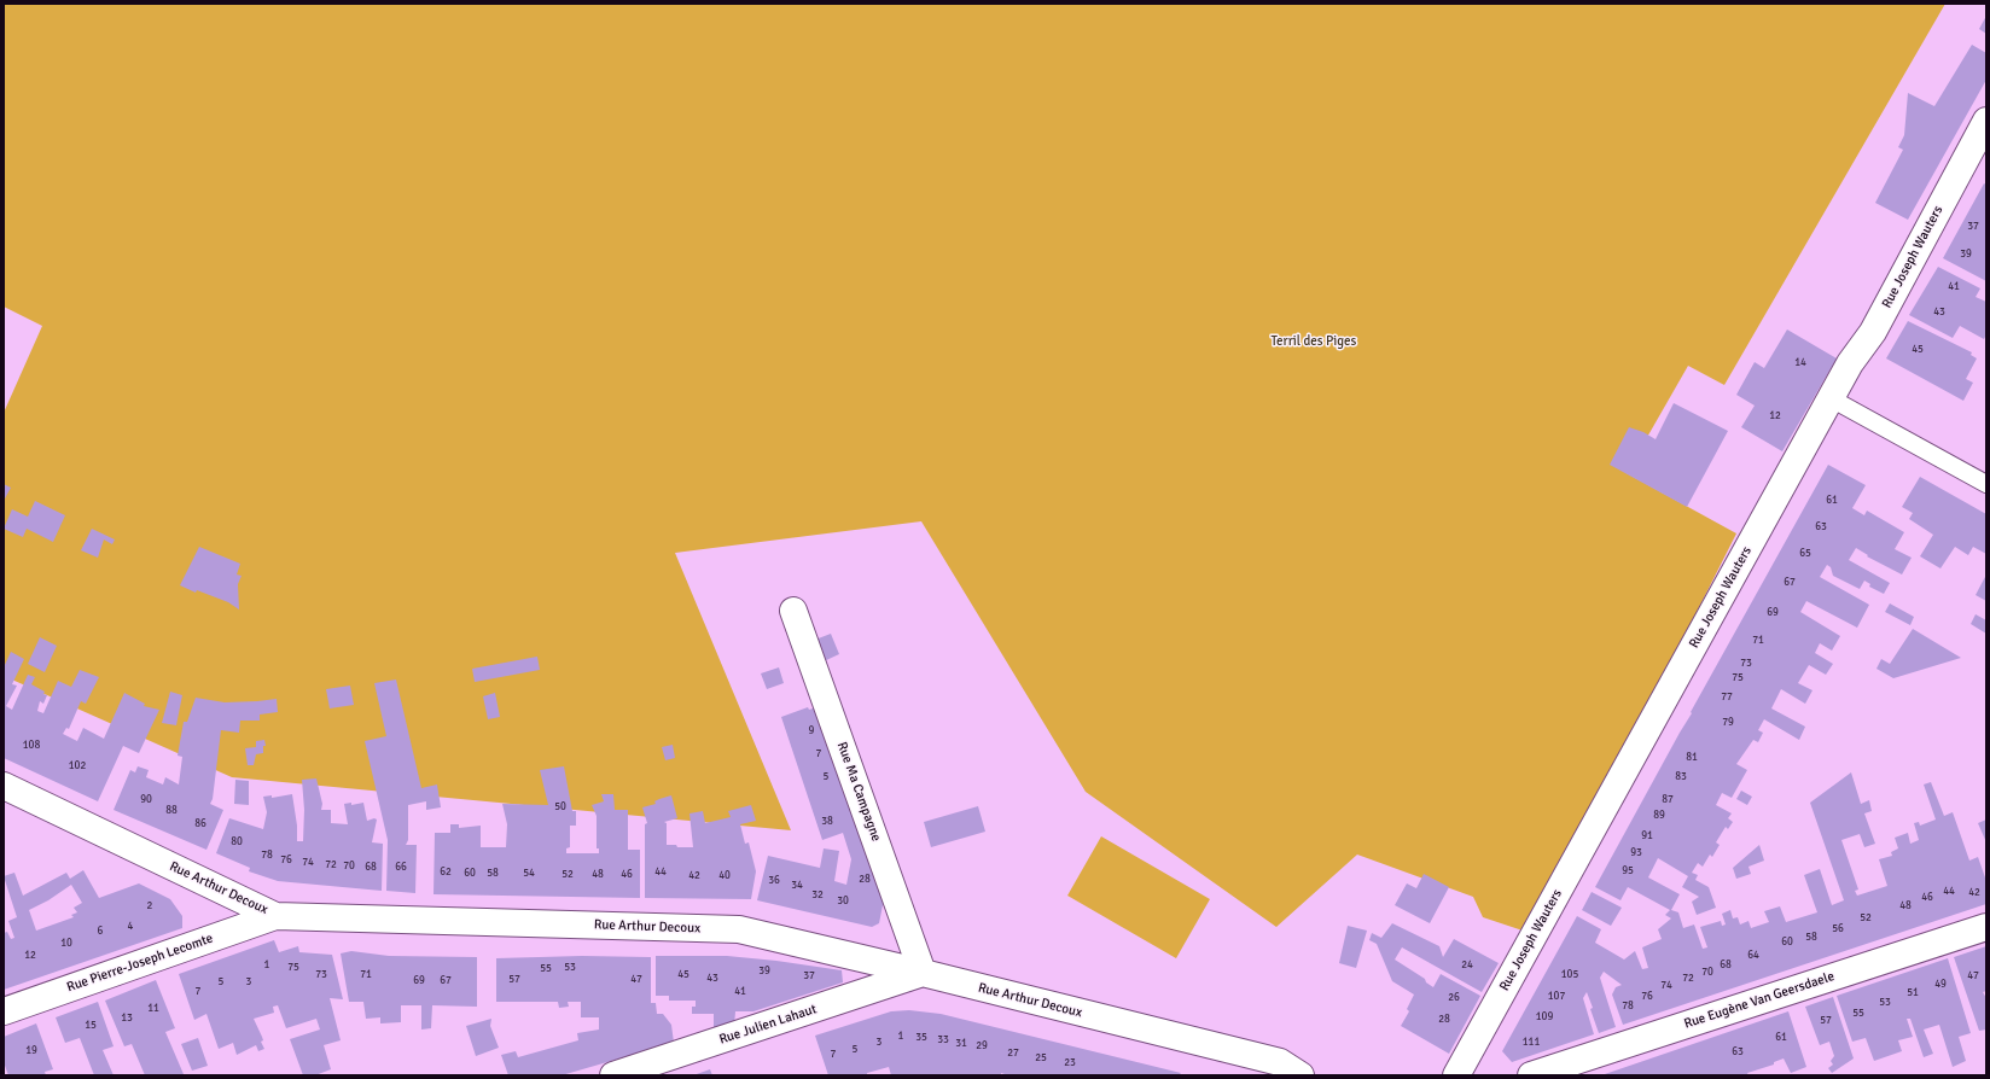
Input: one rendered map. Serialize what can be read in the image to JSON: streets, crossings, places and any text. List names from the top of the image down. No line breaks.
{"streets":{"street":["Rue Joseph Wauters","Rue Ma Campagne","Rue Arthur Decoux","Rue Pierre-Joseph Lecomte","Rue Eugène Van Geersdaele","Rue Julien Lahaut"]},"crossings":[["Rue Ma Campagne","Rue Arthur Decoux"],["Rue Ma Campagne","Rue Julien Lahaut"],["Rue Arthur Decoux","Rue Pierre-Joseph Lecomte"],["Rue Arthur Decoux","Rue Julien Lahaut"]],"parks":["Terril des Piges"],"house_numbers":["37","39","41","43","45","14","12","61","63","65","67","69","71","73","75","77","79","9","108","7","81","102","5","83","90","87","50","88","89","38","86","91","80","93","78","76","74","72","70","68","66","95","62","44","60","58","54","52","48","46","42","40","28","36","34","44","42","32","46","30","2","48","52","4","56","6","58","60","10","12","64","1","24","68","75","53","55","39","70","73","71","45","105","37","47","43","72","57","47","69","67","5","3","49","74","7","41","51","107","76","26","53","78","11","55","109","13","28","57","15","1","35","61","33","3","111","31","29","5","19","63","27","7","25","23"]}
